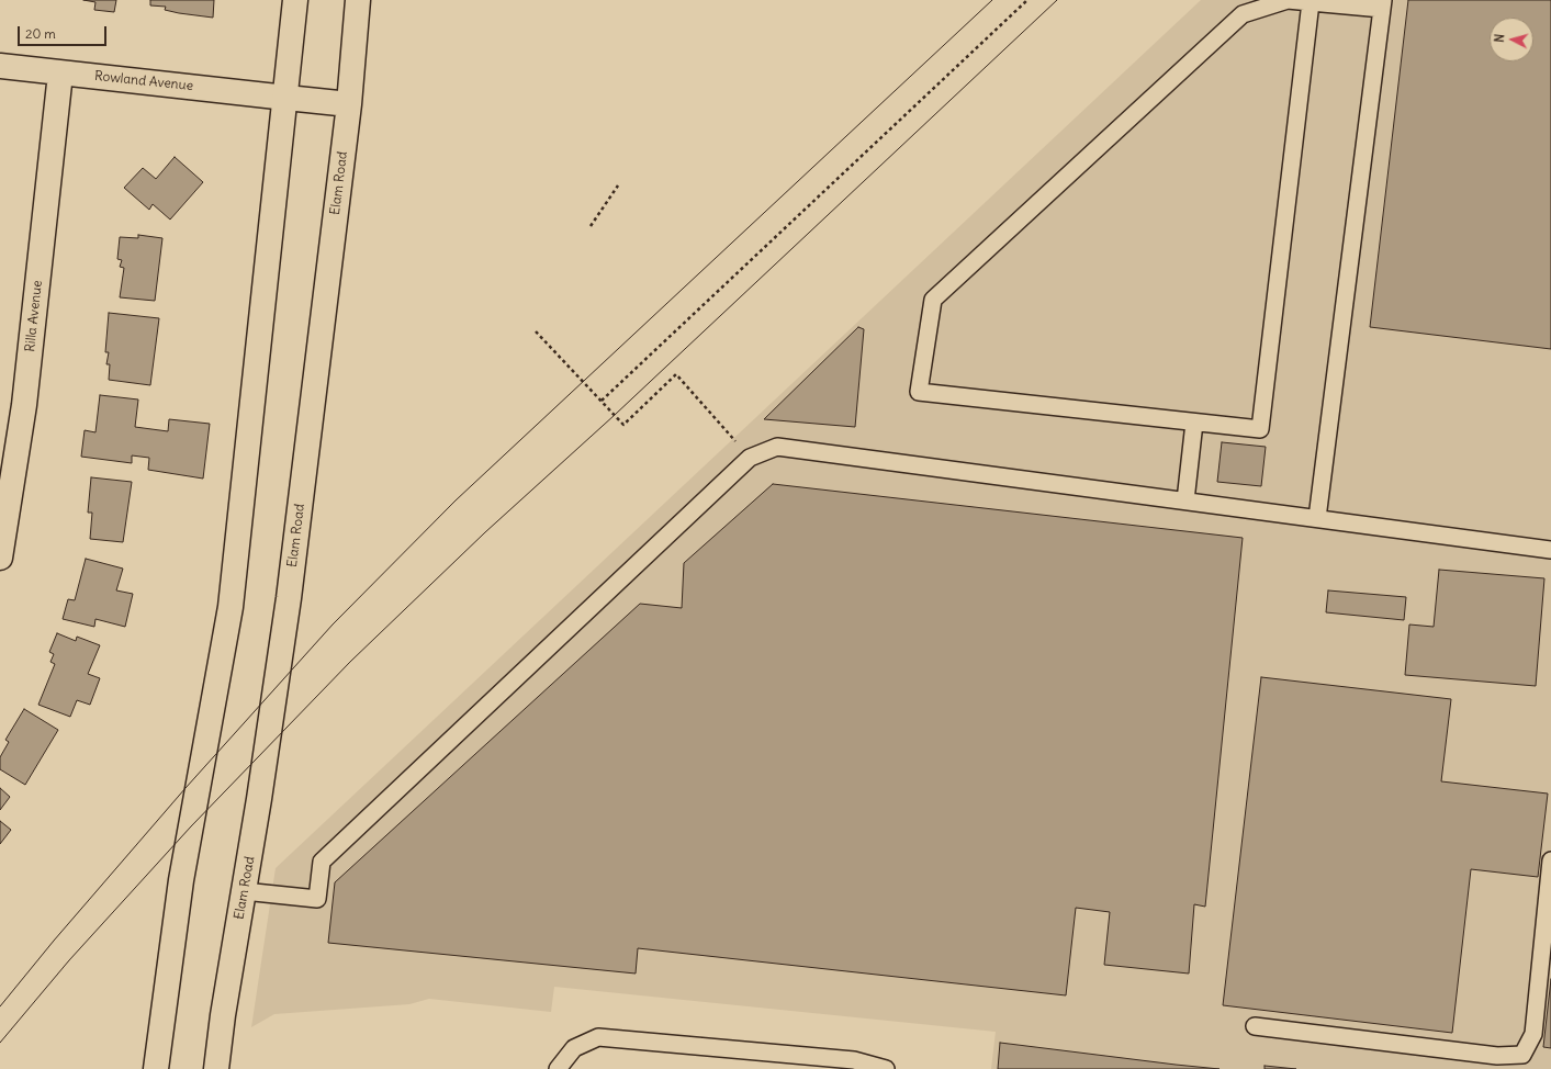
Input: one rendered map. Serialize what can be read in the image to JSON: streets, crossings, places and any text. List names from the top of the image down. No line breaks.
{"streets":{"main road":["Rowland Avenue","Elam Road","Rilla Avenue"]},"crossings":[["Rowland Avenue","Elam Road"],["Rowland Avenue","Rilla Avenue"]],"scale_bar":"20 m","north":"left"}
